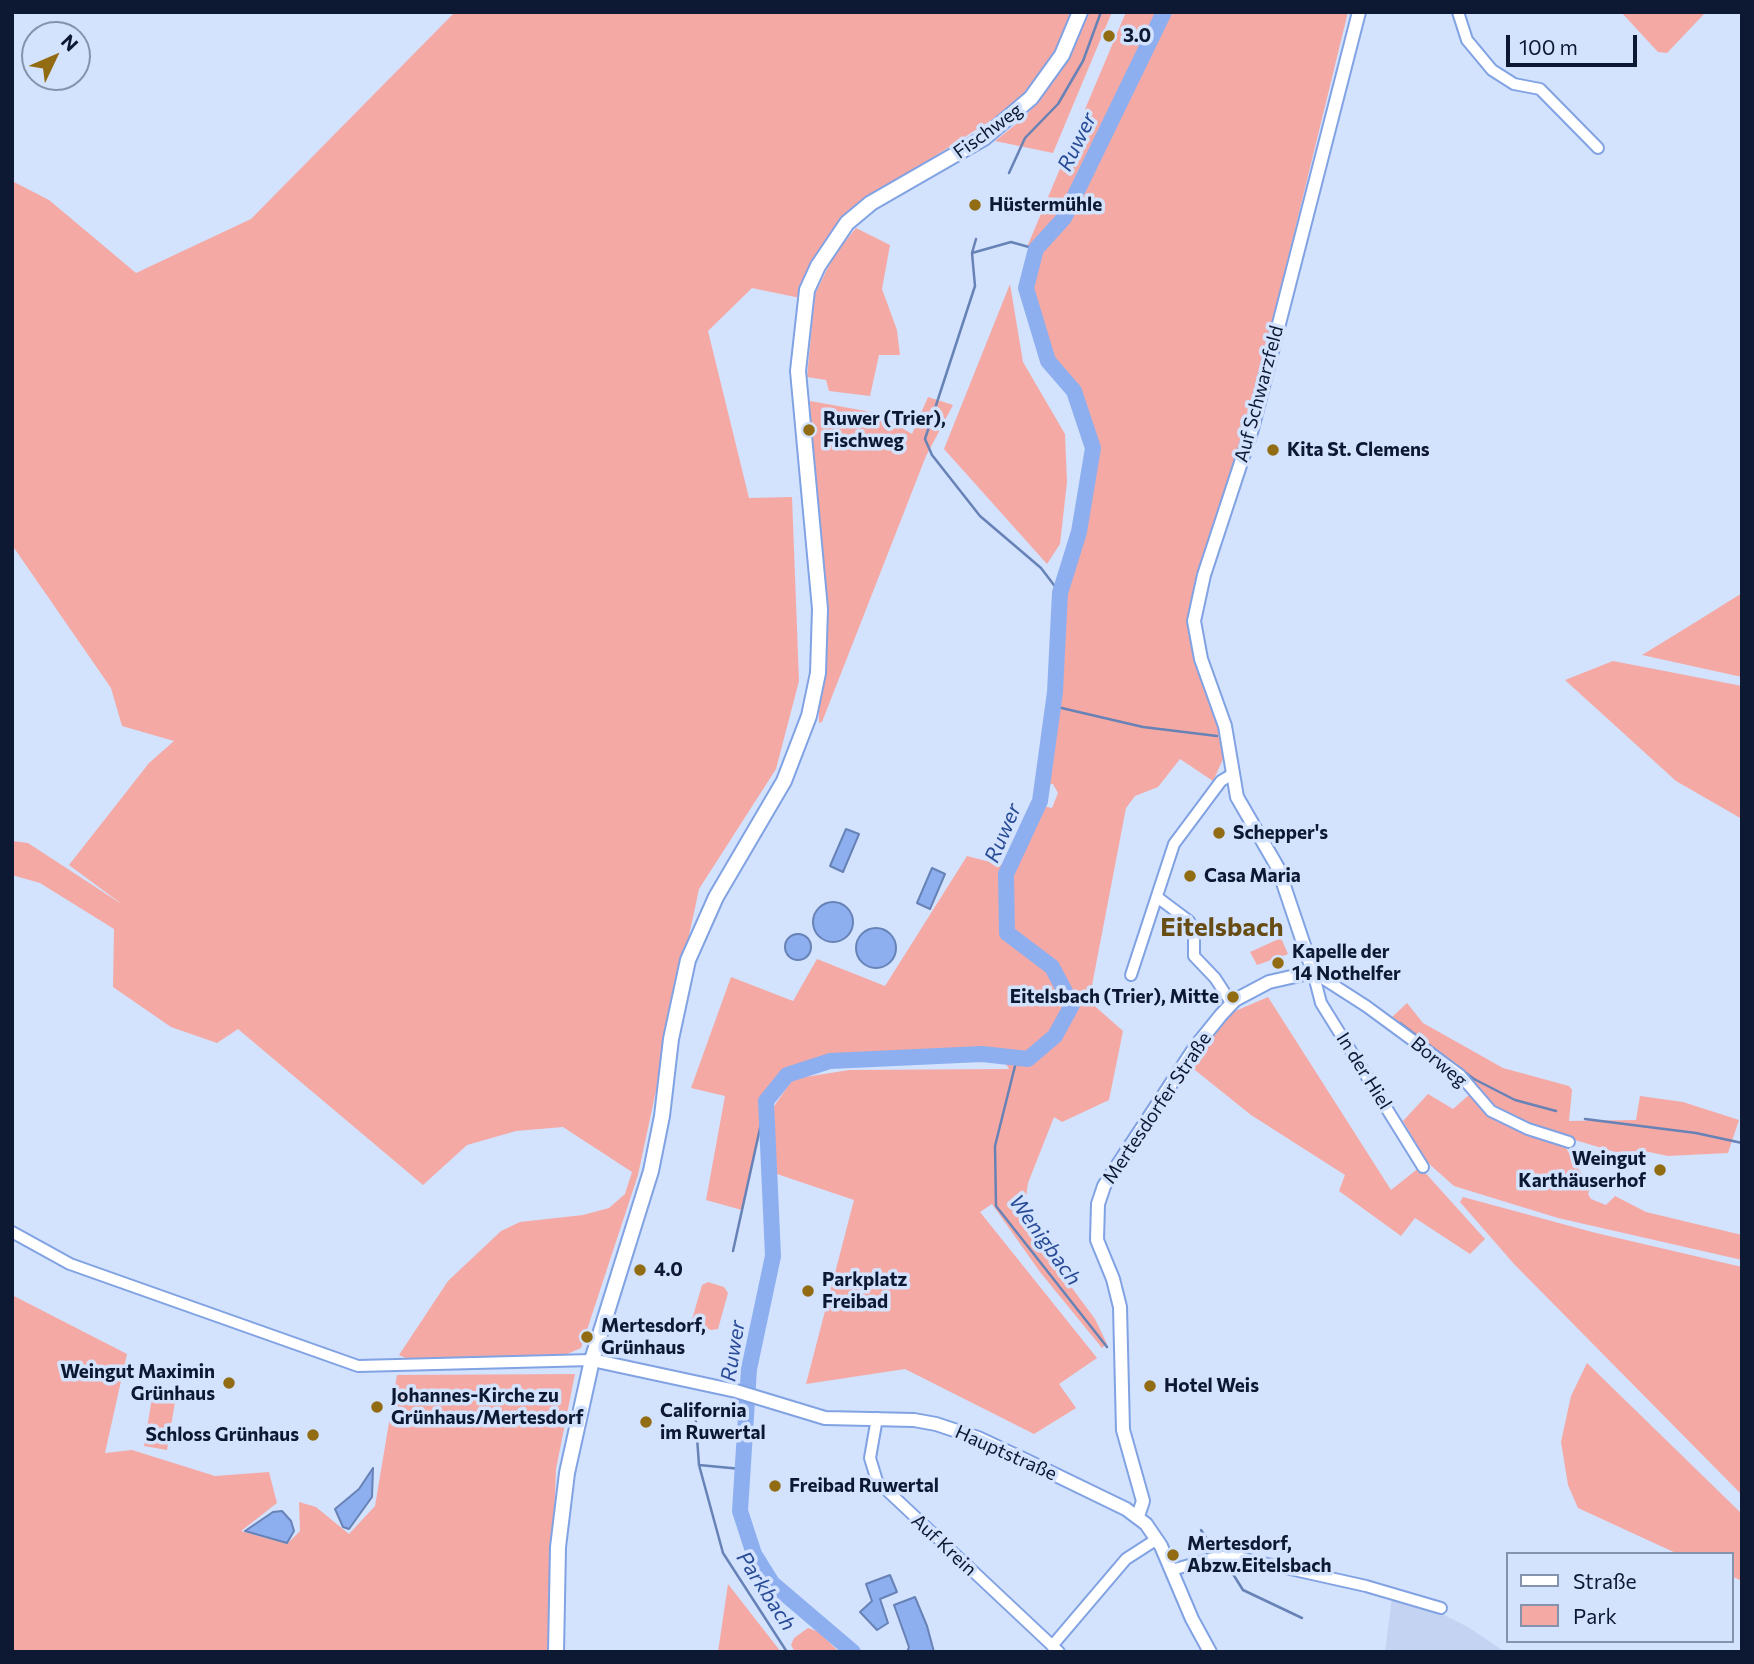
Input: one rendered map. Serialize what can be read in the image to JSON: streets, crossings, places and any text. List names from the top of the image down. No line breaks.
{"streets":{"main road":["Fischweg"],"street":["Auf Schwarzfeld","Borweg","In der Hiel","Mertesdorfer Straße","Hauptstraße","Auf Krein"]},"crossings":[["Fischweg","Hauptstraße"],["Auf Schwarzfeld","Borweg"],["Auf Schwarzfeld","In der Hiel"],["Auf Schwarzfeld","Mertesdorfer Straße"],["Borweg","In der Hiel"],["Borweg","Mertesdorfer Straße"],["In der Hiel","Mertesdorfer Straße"],["Mertesdorfer Straße","Hauptstraße"],["Hauptstraße","Auf Krein"]],"districts":["Eitelsbach"],"water":["Ruwer","Wenigbach","Parkbach"],"places":["3.0","Hüstermühle","Ruwer (Trier), Fischweg","Kita St. Clemens","Schepper's","Casa Maria","Kapelle der 14 Nothelfer","Eitelsbach (Trier), Mitte","Weingut Karthäuserhof","4.0","Parkplatz Freibad","Mertesdorf, Grünhaus","Weingut Maximin Grünhaus","Hotel Weis","Johannes-Kirche zu Grünhaus/Mertesdorf","California im Ruwertal","Schloss Grünhaus","Freibad Ruwertal","Mertesdorf, Abzw.Eitelsbach"],"legend":["Straße","Park"],"scale_bar":"100 m","north":"top right"}
